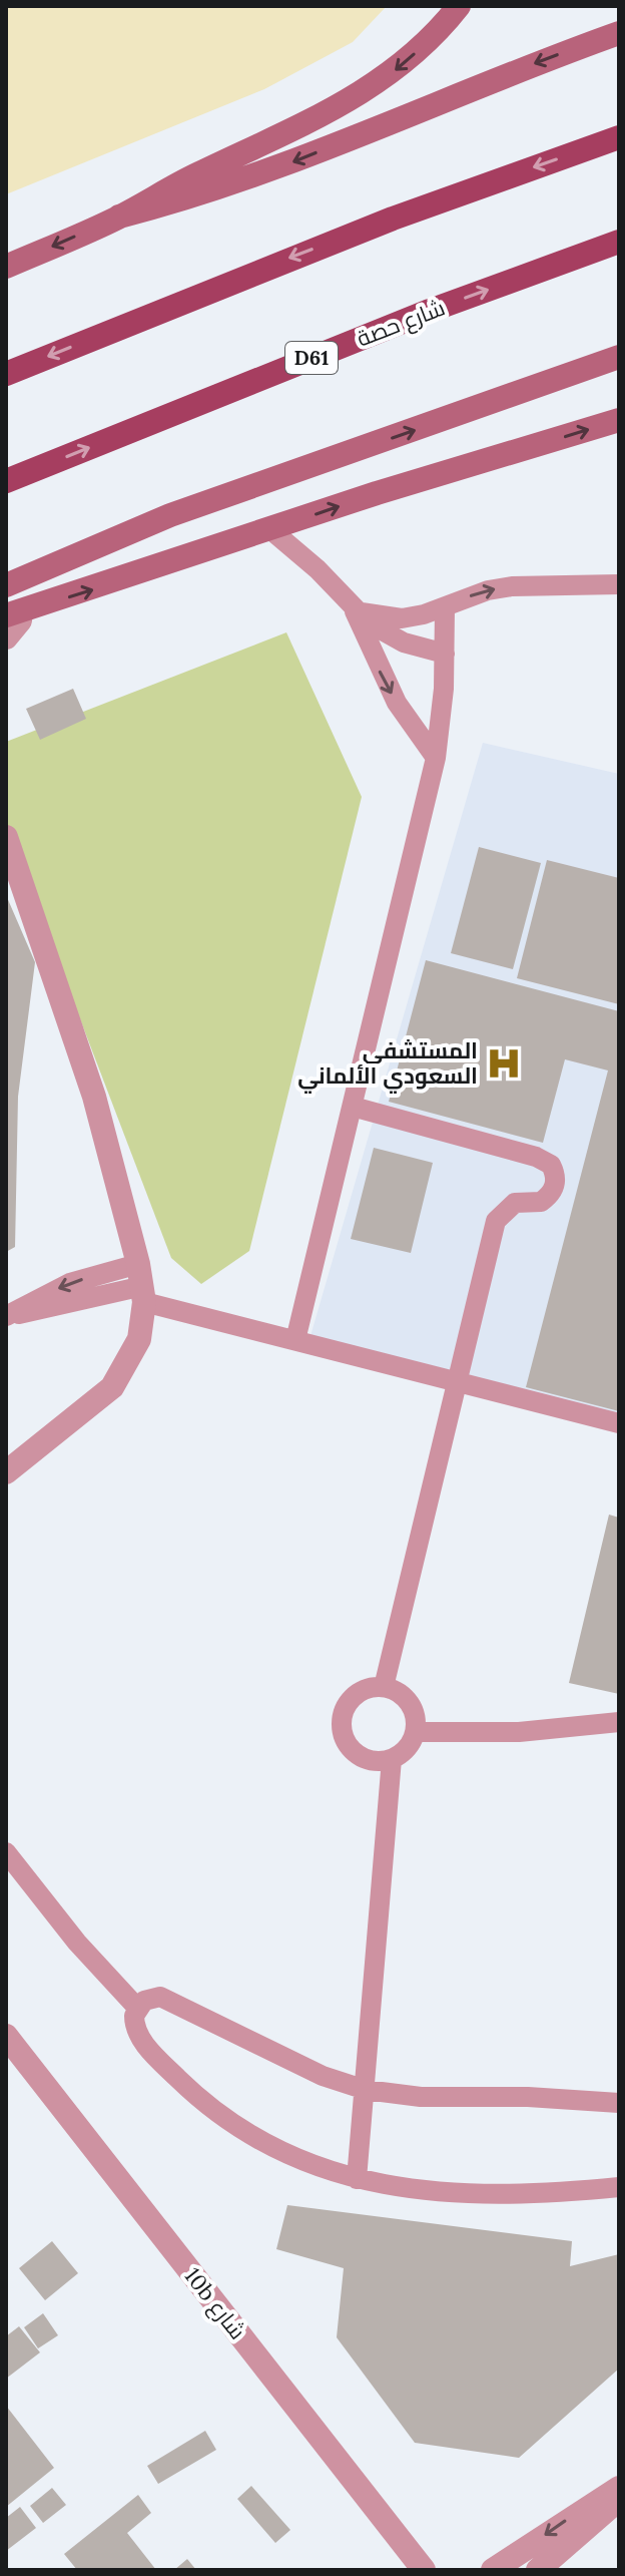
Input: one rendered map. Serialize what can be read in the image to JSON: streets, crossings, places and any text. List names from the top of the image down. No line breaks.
{"streets":{"main road":["شارع حصة","D61"],"street":["10b شارع"]},"places":{"hospital":["المستشفى السعودي الألماني"]}}
